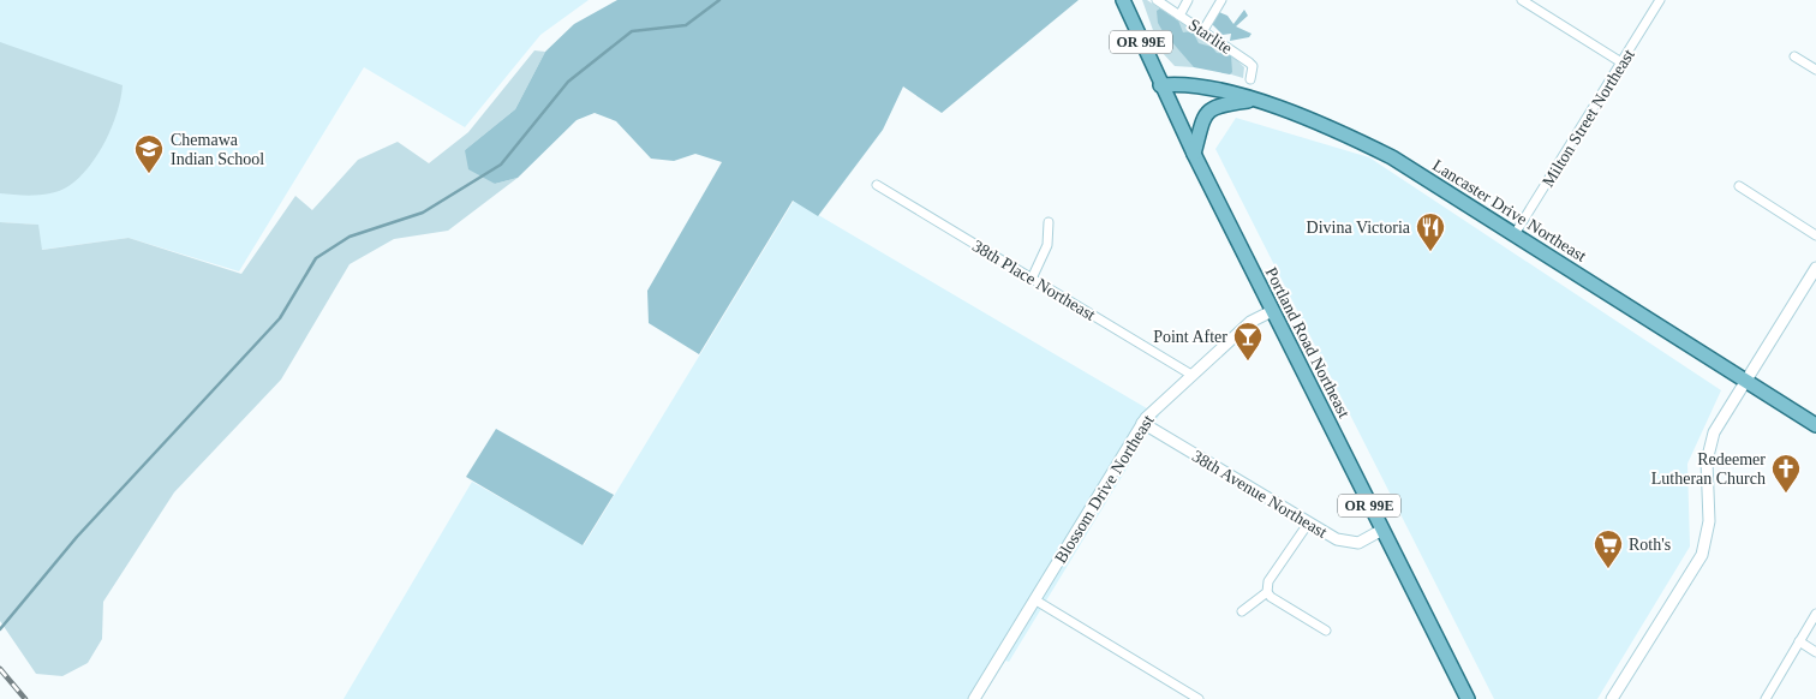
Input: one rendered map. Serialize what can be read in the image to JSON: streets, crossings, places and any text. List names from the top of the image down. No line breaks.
{"streets":{"main road":["OR 99E","Lancaster Drive Northeast","Portland Road Northeast"],"street":["Starlite","Milton Street Northeast","38th Place Northeast","Blossom Drive Northeast","38th Avenue Northeast"]},"crossings":[["Milton Street Northeast","Lancaster Drive Northeast"],["Lancaster Drive Northeast","Portland Road Northeast"],["38th Place Northeast","Blossom Drive Northeast"],["Portland Road Northeast","Blossom Drive Northeast"],["Portland Road Northeast","38th Avenue Northeast"],["Blossom Drive Northeast","38th Avenue Northeast"]],"places":{"school or university":["Chemawa Indian School"],"restaurant":["Divina Victoria"],"bar":["Point After"],"church":["Redeemer Lutheran Church"],"supermarket":["Roth's"]}}
